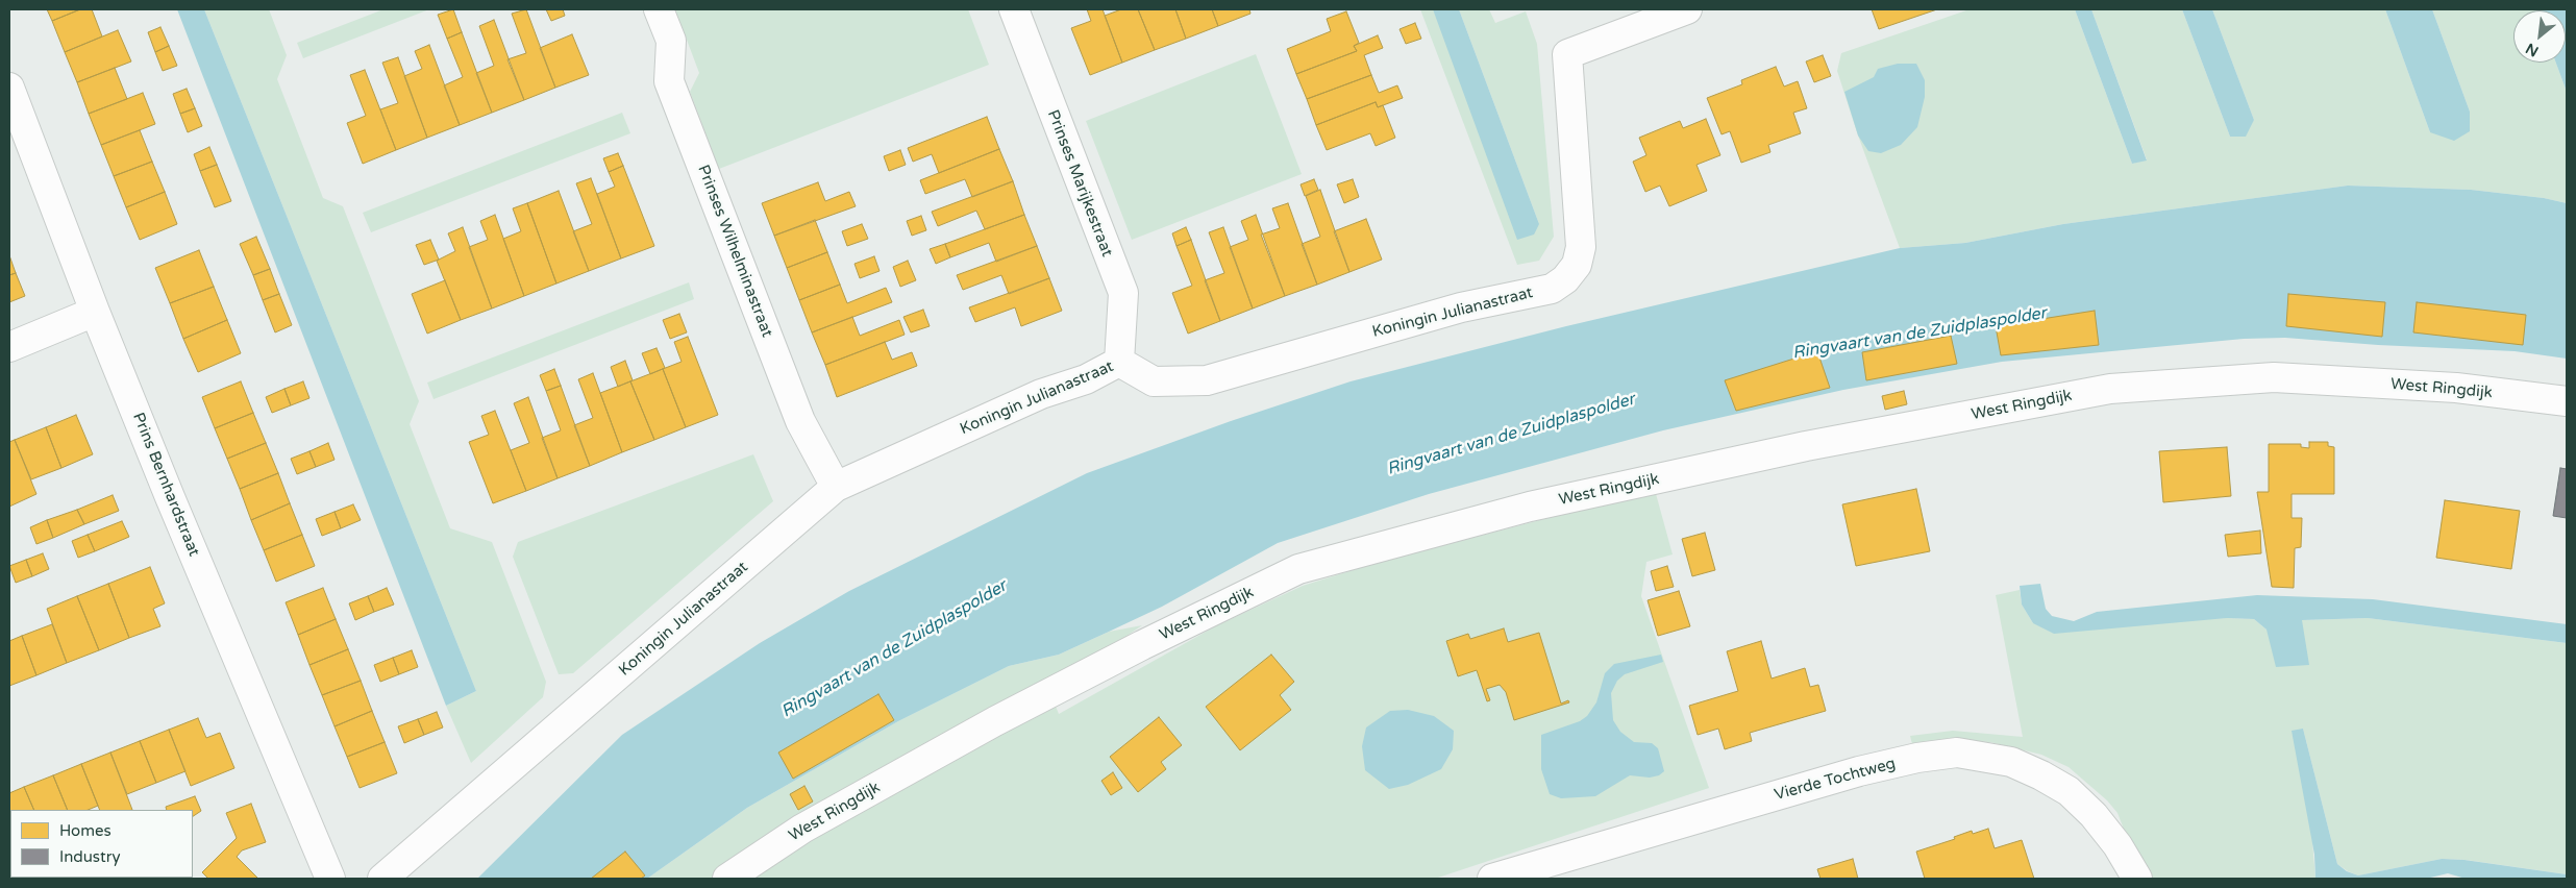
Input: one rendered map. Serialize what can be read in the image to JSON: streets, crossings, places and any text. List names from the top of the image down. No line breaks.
{"streets":{"street":["Prinses Marijkestraat","Prinses Wilhelminastraat","Koningin Julianastraat","West Ringdijk","Prins Bernhardstraat","Vierde Tochtweg"]},"crossings":[["Prinses Marijkestraat","Koningin Julianastraat"],["Prinses Wilhelminastraat","Koningin Julianastraat"]],"water":["Ringvaart van de Zuidplaspolder"],"legend":["Homes","Industry"],"north":"bottom left"}
